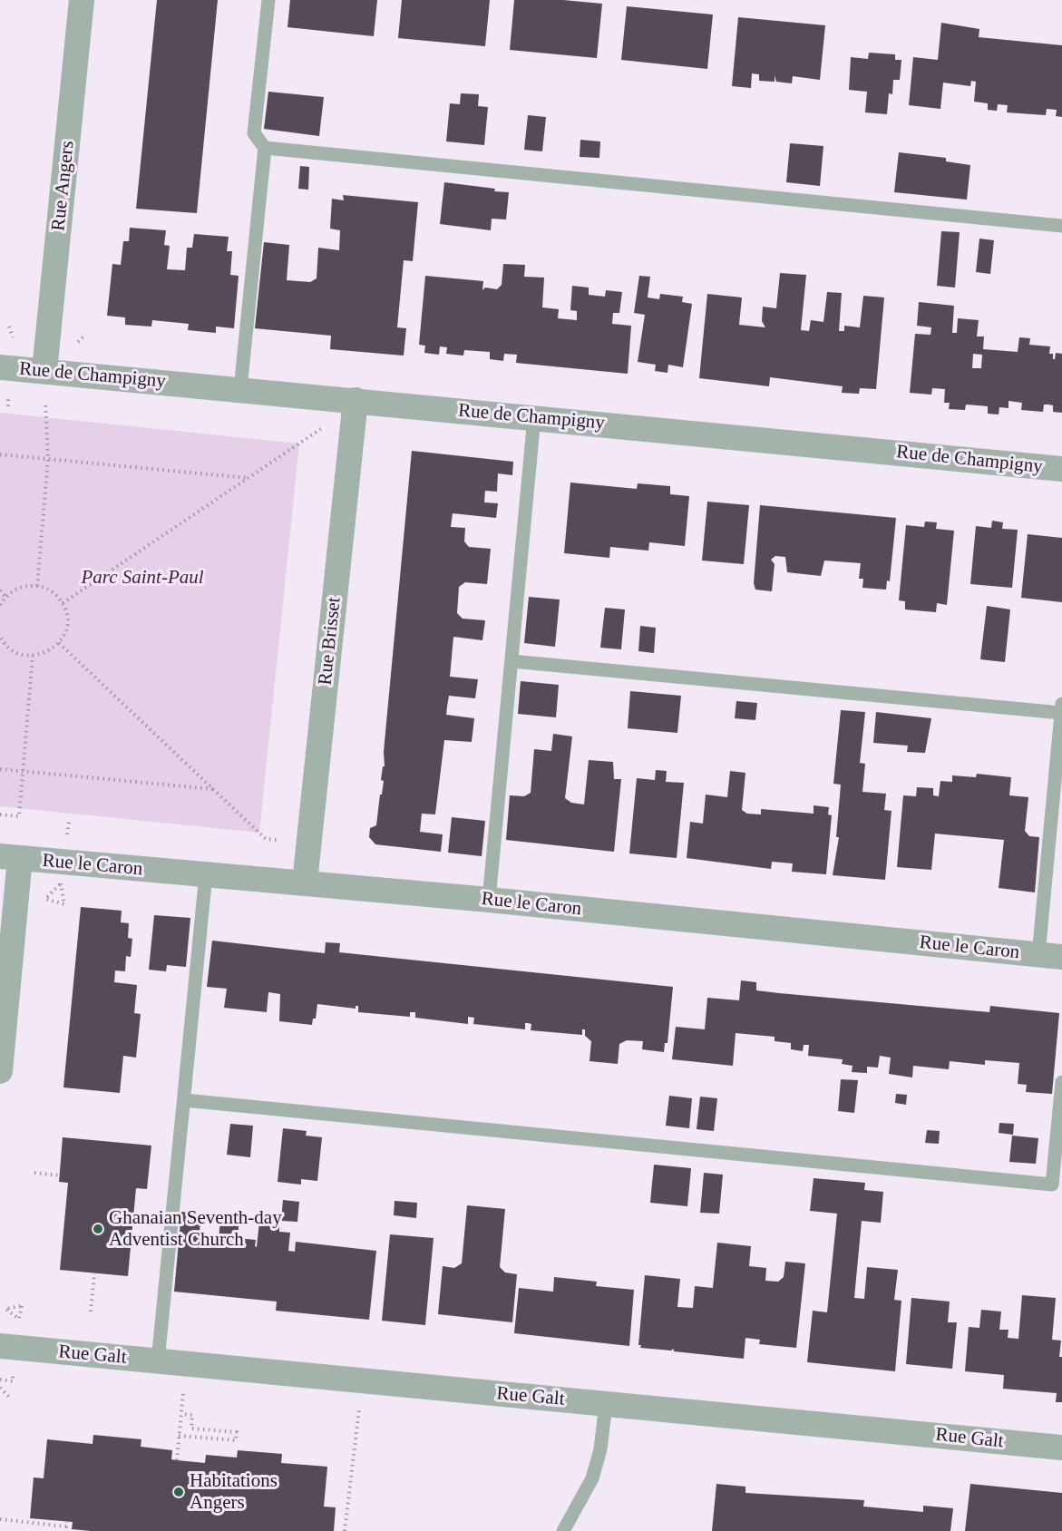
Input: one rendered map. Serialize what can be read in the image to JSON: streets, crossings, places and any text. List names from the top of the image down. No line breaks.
{"streets":{"street":["Rue Angers","Rue de Champigny","Rue Brisset","Rue le Caron","Rue Galt"]},"crossings":[["Rue Angers","Rue de Champigny"],["Rue de Champigny","Rue Brisset"],["Rue Brisset","Rue le Caron"]],"parks":["Parc Saint-Paul"],"places":["Ghanaian Seventh-day Adventist Church","Habitations Angers"]}
